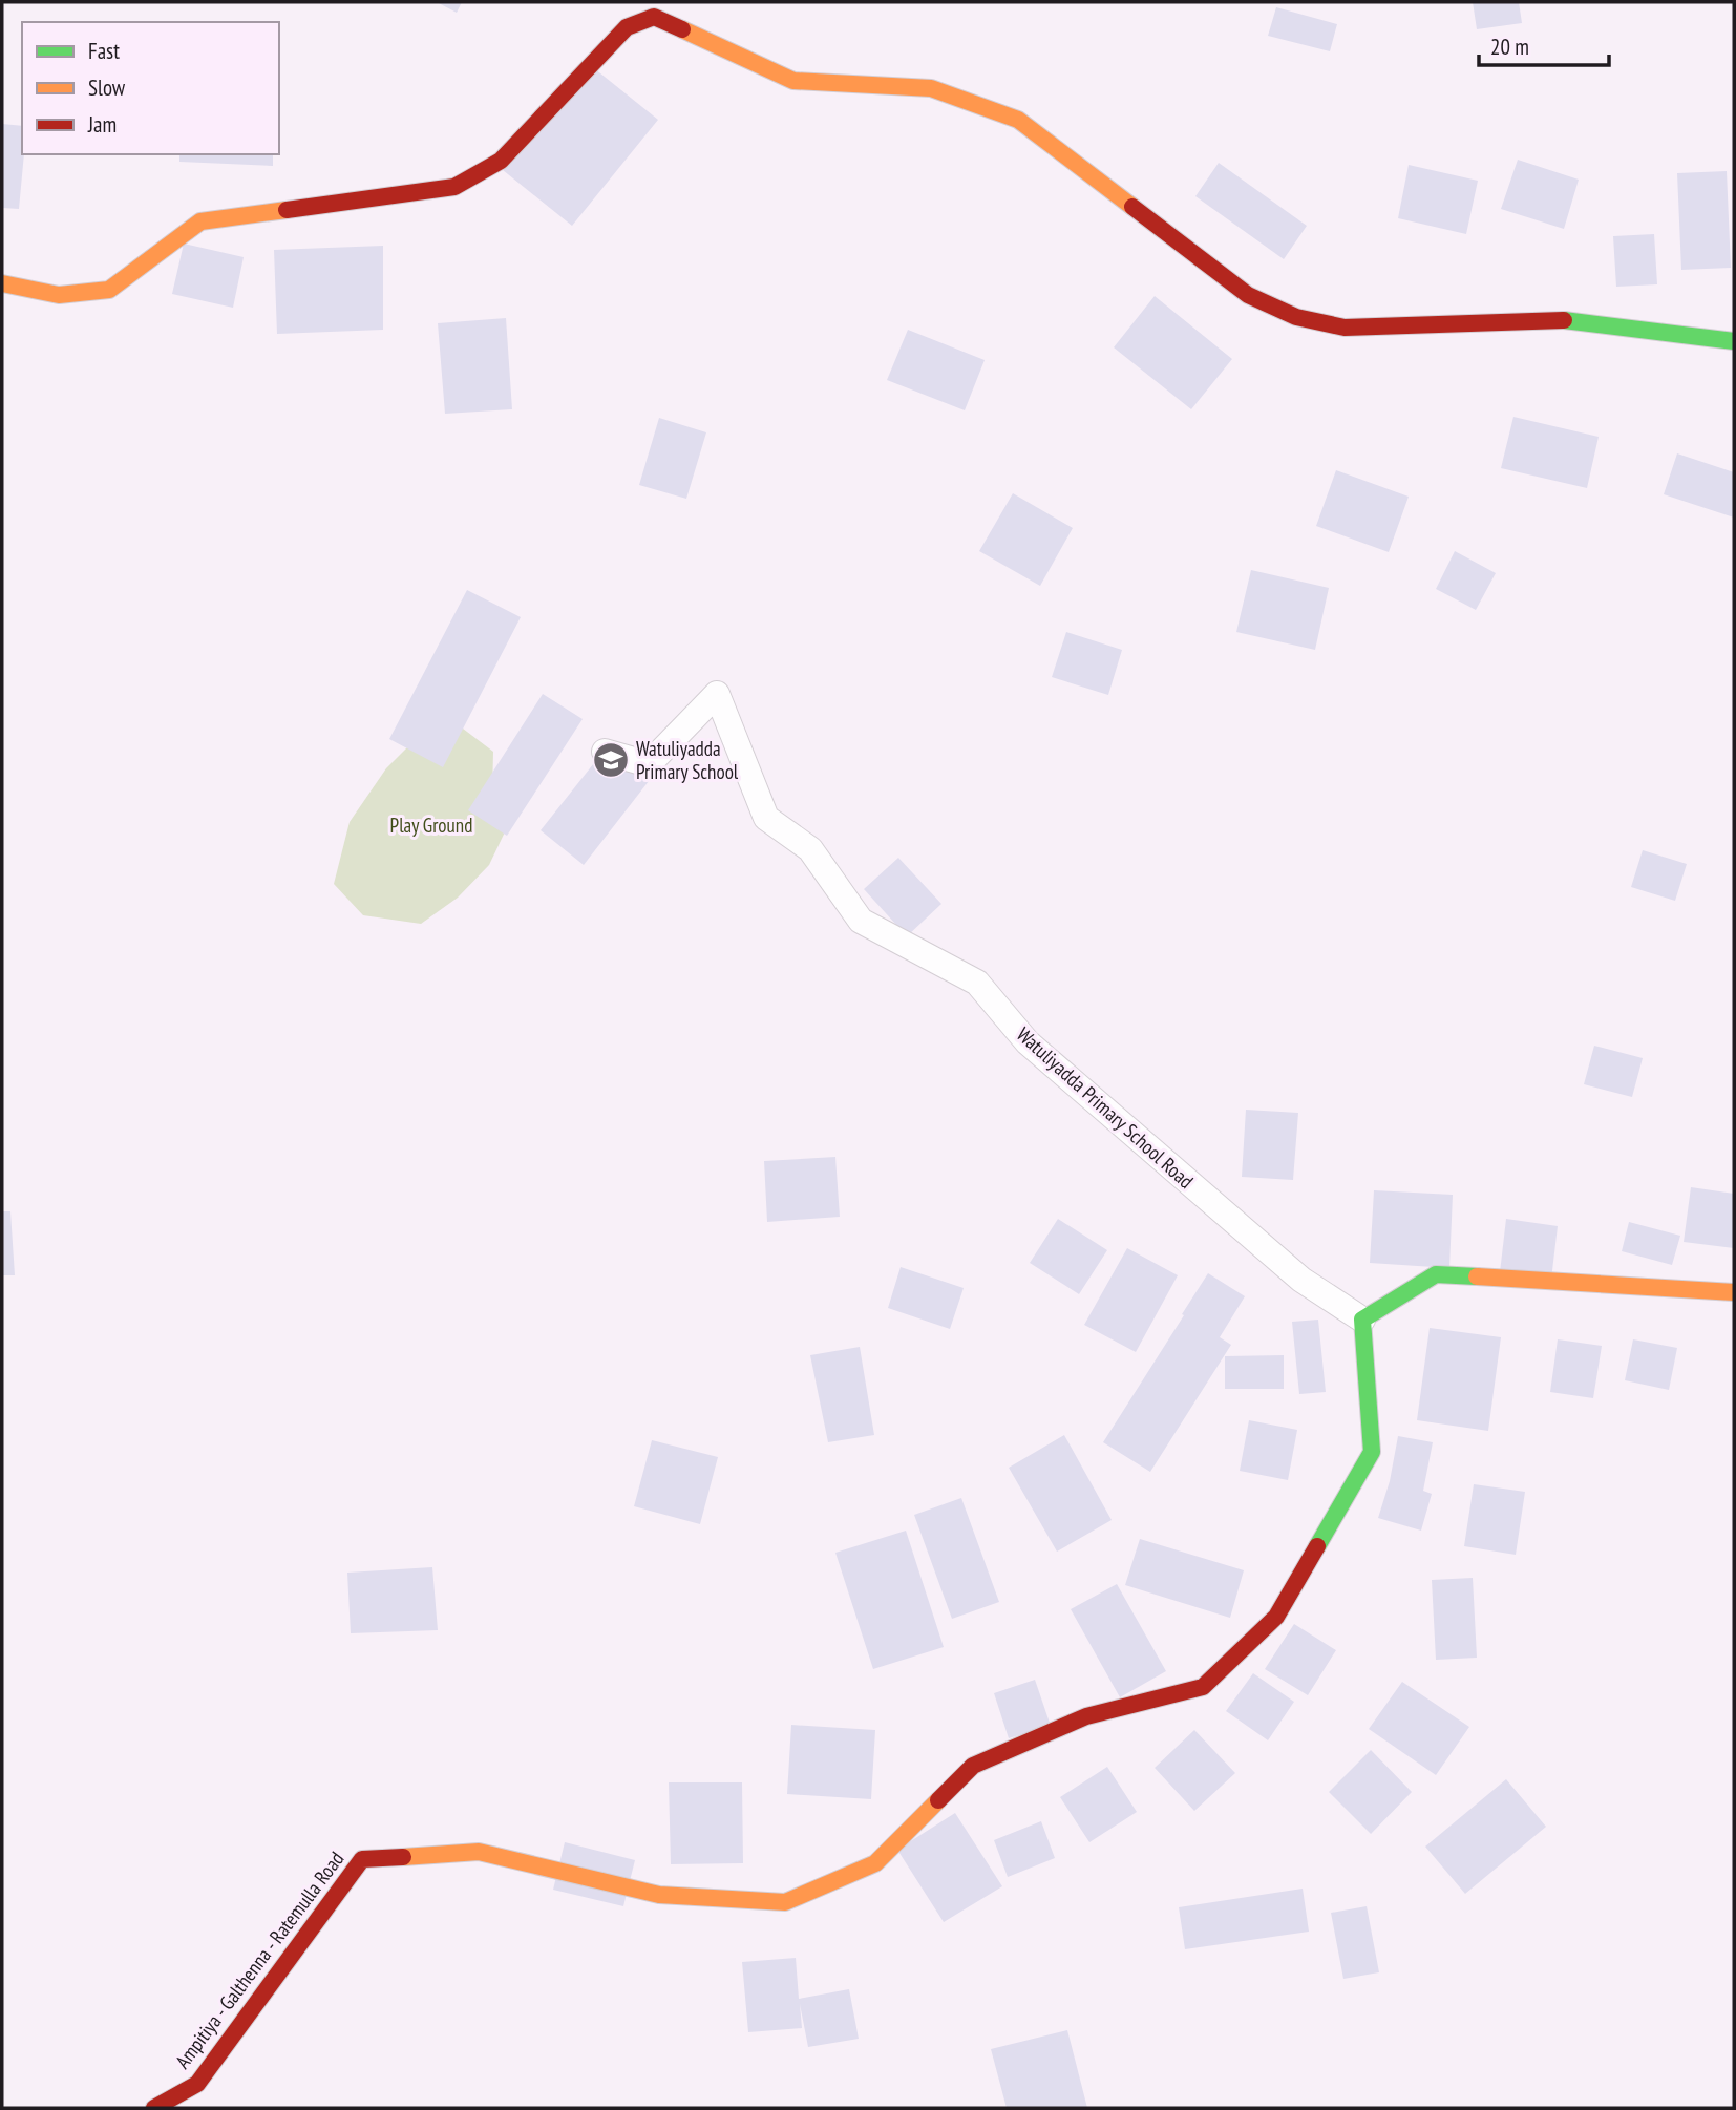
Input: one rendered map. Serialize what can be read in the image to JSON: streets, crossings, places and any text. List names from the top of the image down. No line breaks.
{"streets":{"street":["Ampitiya - Galthenna - Ratemulla Road"],"lane":["Watuliyadda Primary School Road"]},"crossings":[["Watuliyadda Primary School Road","Ampitiya - Galthenna - Ratemulla Road"]],"parks":["Play Ground"],"places":{"school or university":["Watuliyadda Primary School"]},"legend":["Fast","Slow","Jam"],"scale_bar":"20 m"}
